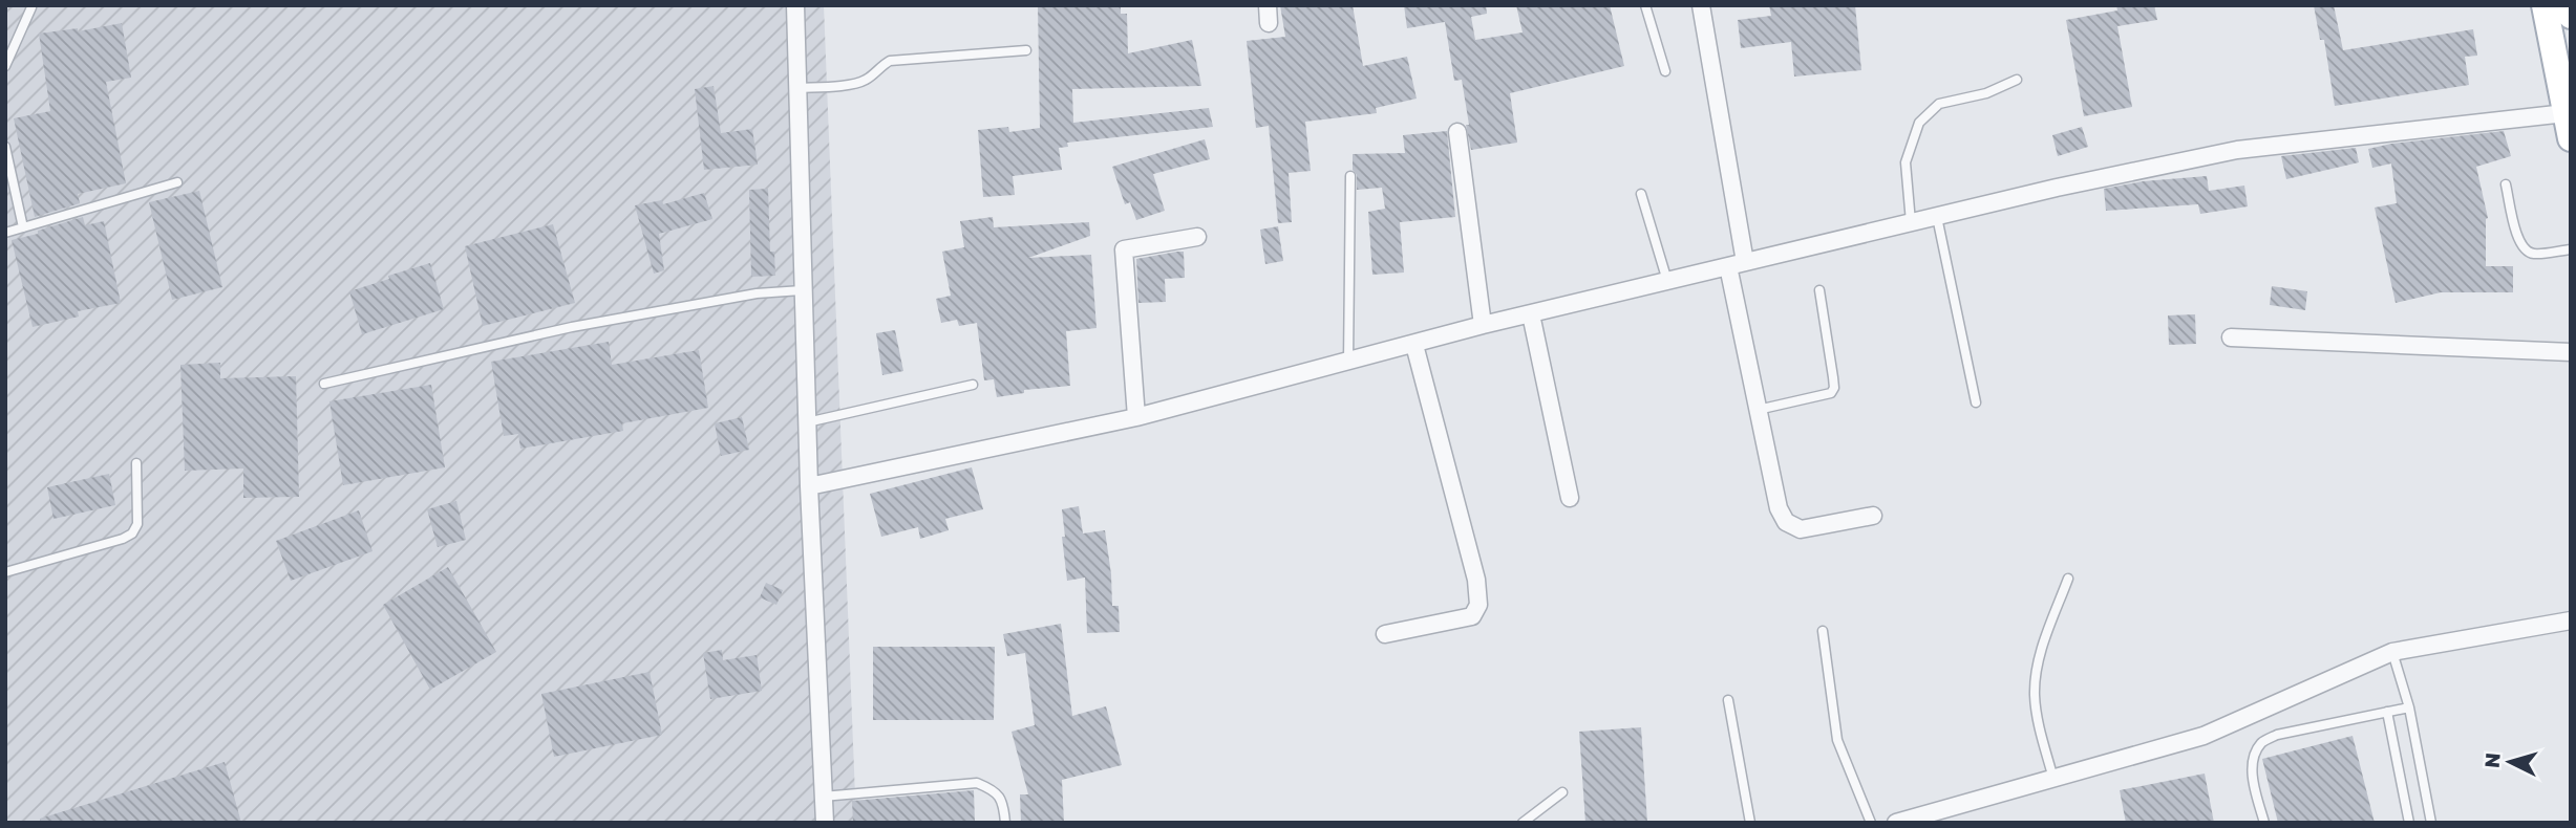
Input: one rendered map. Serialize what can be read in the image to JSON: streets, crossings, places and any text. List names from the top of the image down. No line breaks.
{"north":"left"}
